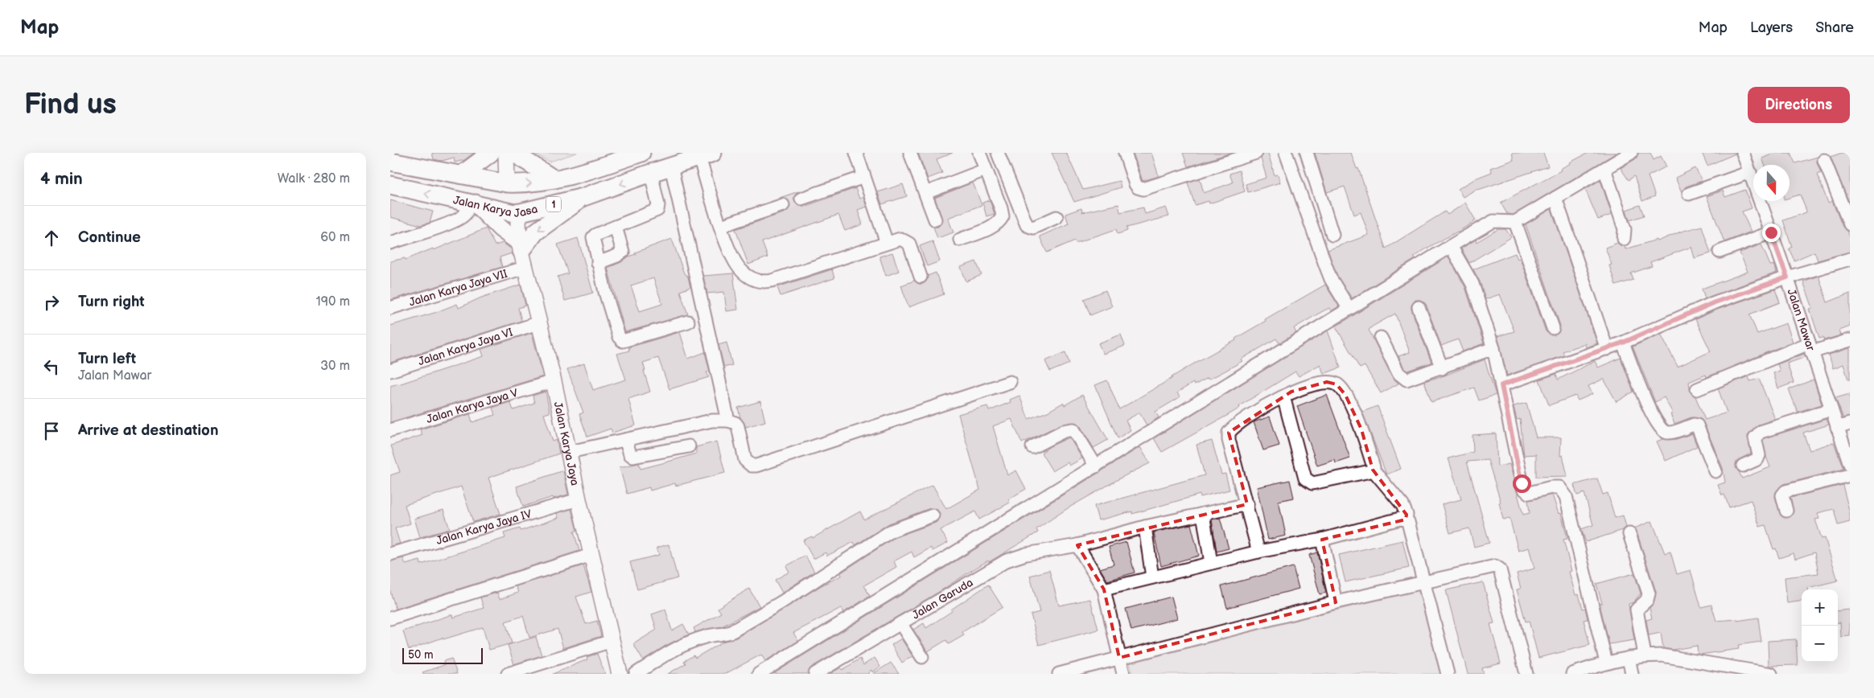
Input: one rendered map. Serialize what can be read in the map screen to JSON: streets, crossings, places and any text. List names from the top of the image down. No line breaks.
{"streets":{"highway":["Jalan Karya Jasa","1"],"main road":["Jalan Karya Jaya"],"street":["Jalan Karya Jaya VII","Jalan Mawar","Jalan Karya Jaya VI","Jalan Karya Jaya V","Jalan Karya Jaya IV","Jalan Garuda"]},"crossings":[["Jalan Karya Jasa","Jalan Karya Jaya"],["Jalan Karya Jaya VII","Jalan Karya Jaya"],["Jalan Karya Jaya VI","Jalan Karya Jaya"],["Jalan Karya Jaya V","Jalan Karya Jaya"],["Jalan Karya Jaya","Jalan Karya Jaya IV"]],"scale_bar":"50 m","north":"bottom","page":{"header":"Map","nav":["Map","Layers","Share"],"buttons":"Directions","title":"Find us","heading":["4 min","Walk · 280 m"],"list":[["Continue","60 m"],["Turn right","190 m"],["Turn left","Jalan Mawar","30 m"],"Arrive at destination"],"map_buttons":["+","−"],"scale":"50 m"}}
